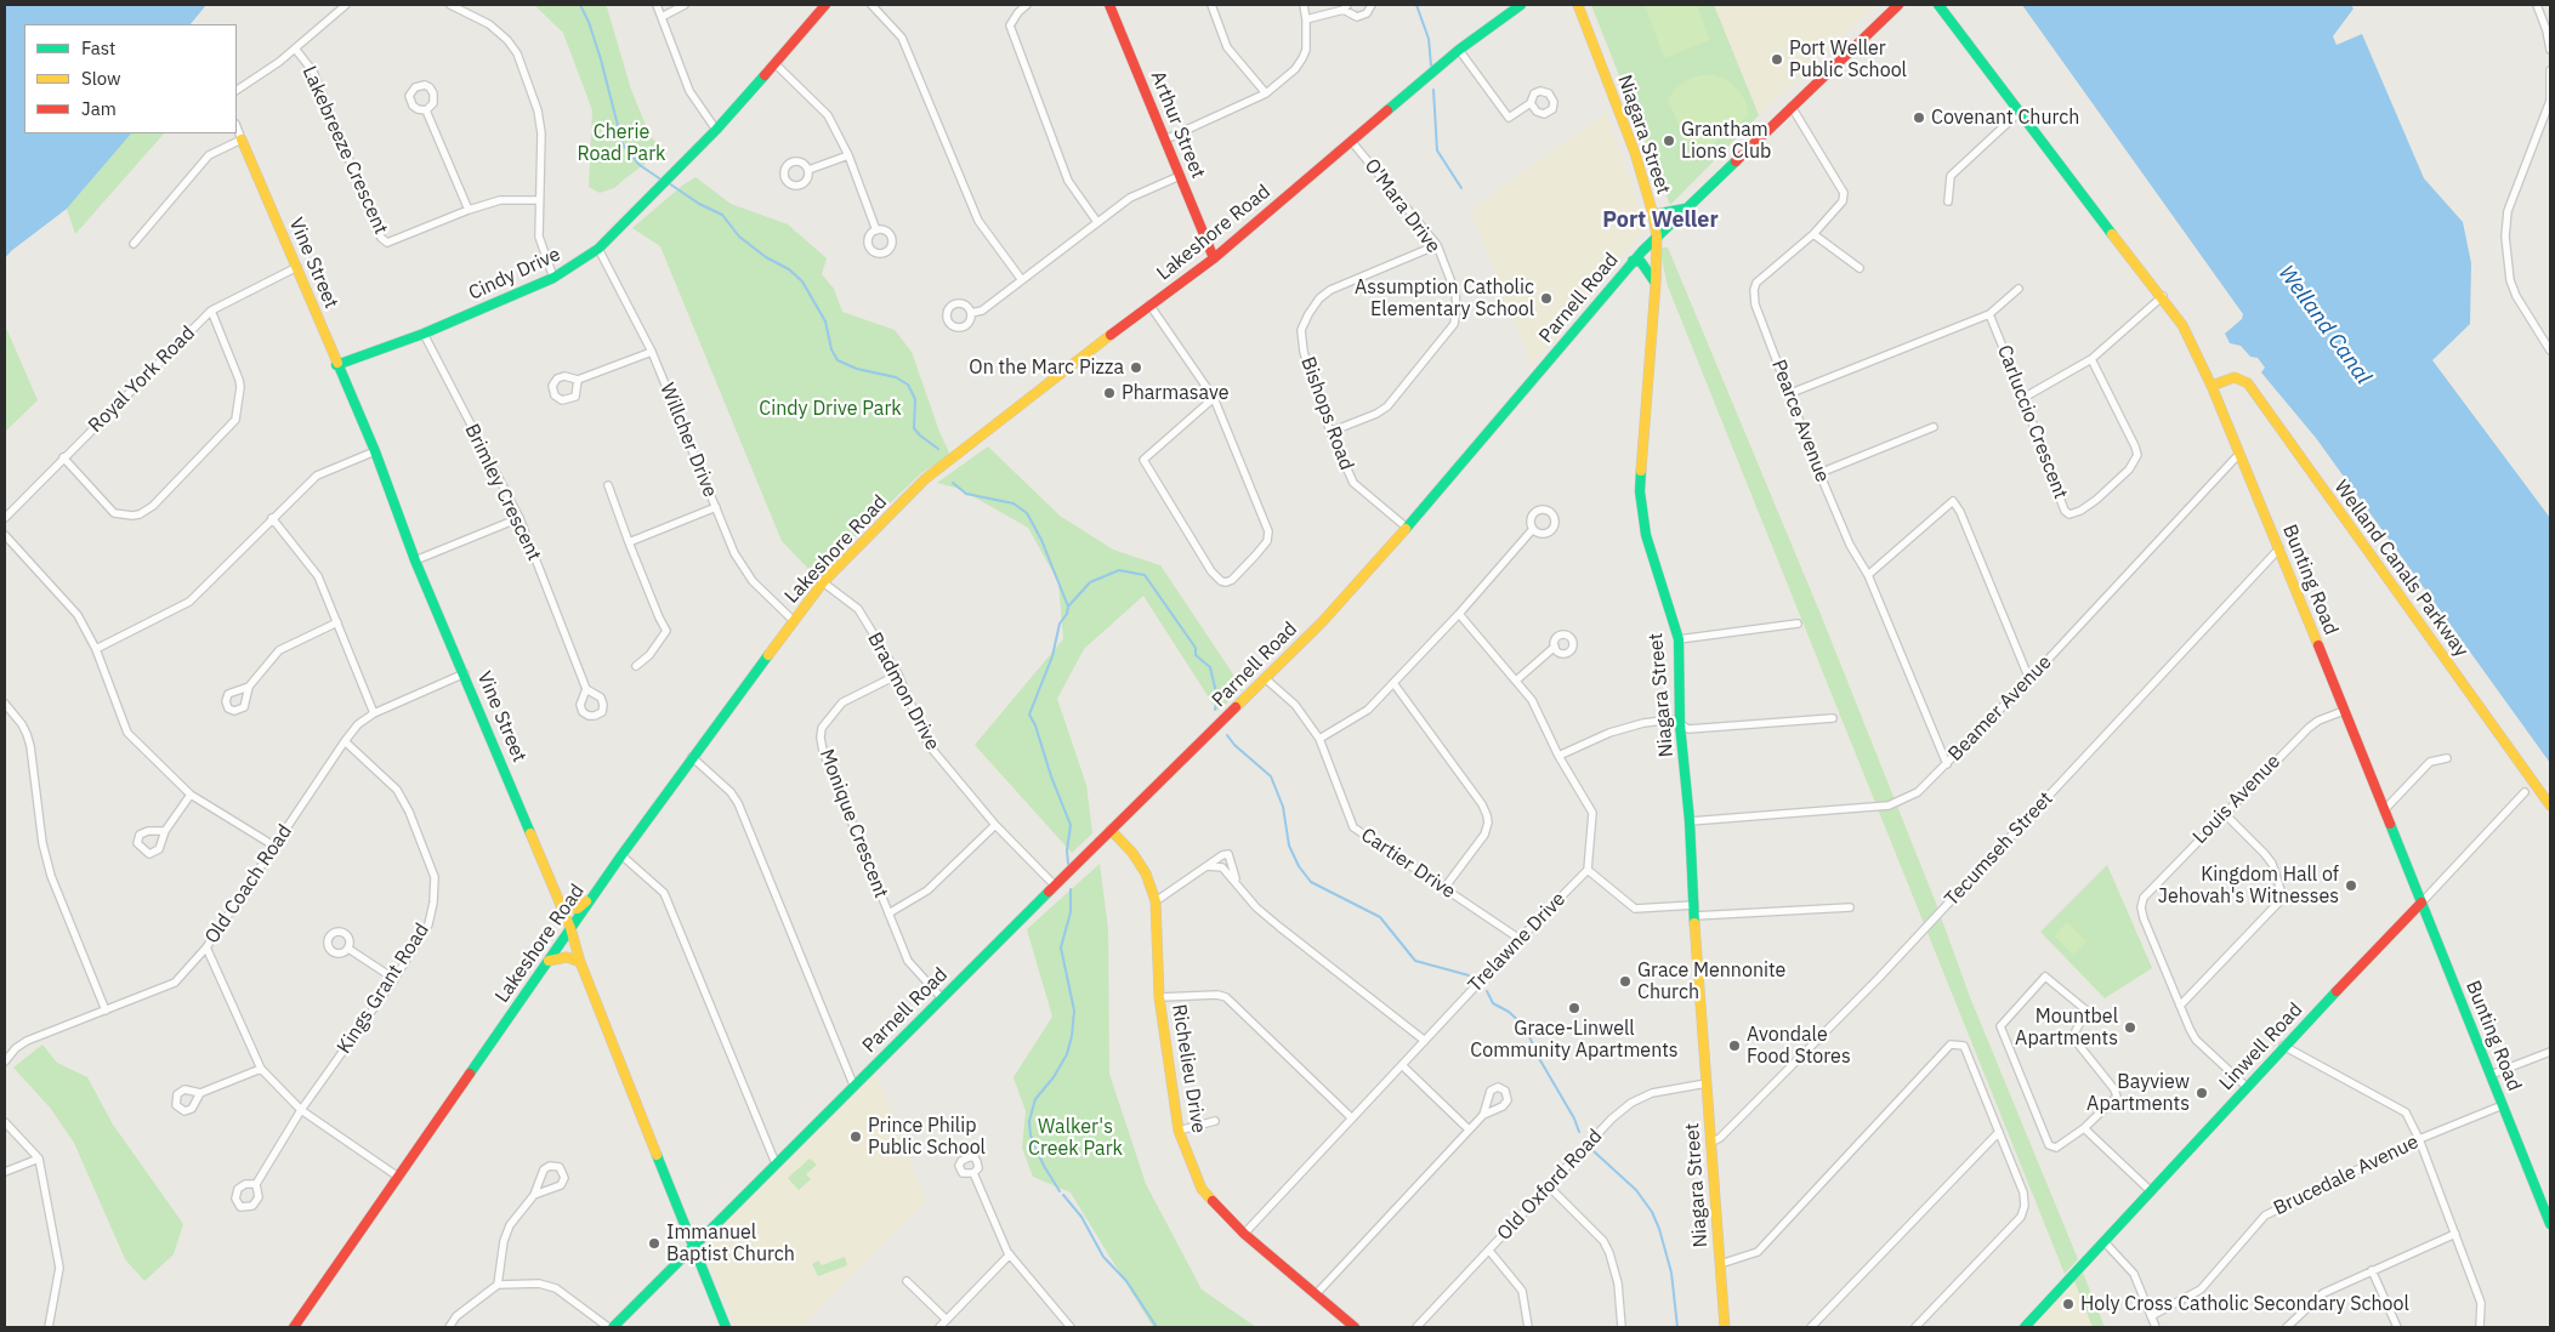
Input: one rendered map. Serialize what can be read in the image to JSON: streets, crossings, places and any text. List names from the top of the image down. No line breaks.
{"streets":{"main road":["Arthur Street","Niagara Street","Lakeshore Road","Vine Street","Cindy Drive","Parnell Road","Welland Canals Parkway","Bunting Road","Linwell Road","Richelieu Drive"],"street":["Lakebreeze Crescent","O'Mara Drive","Royal York Road","Bishops Road","Pearce Avenue","Carluccio Crescent","Willcher Drive","Brimley Crescent","Bradmon Drive","Beamer Avenue","Louis Avenue","Monique Crescent","Tecumseh Street","Cartier Drive","Old Coach Road","Trelawne Drive","Kings Grant Road","Brucedale Avenue","Old Oxford Road"]},"crossings":[["Arthur Street","Lakeshore Road"],["Niagara Street","Parnell Road"],["Niagara Street","Beamer Avenue"],["Niagara Street","Tecumseh Street"],["Niagara Street","Old Oxford Road"],["O'Mara Drive","Lakeshore Road"],["O'Mara Drive","Bishops Road"],["Lakeshore Road","Vine Street"],["Lakeshore Road","Willcher Drive"],["Lakeshore Road","Bradmon Drive"],["Vine Street","Cindy Drive"],["Vine Street","Parnell Road"],["Vine Street","Royal York Road"],["Vine Street","Old Coach Road"],["Cindy Drive","Willcher Drive"],["Cindy Drive","Brimley Crescent"],["Parnell Road","Bishops Road"],["Parnell Road","Pearce Avenue"],["Parnell Road","Bradmon Drive"],["Parnell Road","Monique Crescent"],["Parnell Road","Cartier Drive"],["Parnell Road","Richelieu Drive"],["Pearce Avenue","Beamer Avenue"],["Welland Canals Parkway","Bunting Road"],["Bunting Road","Beamer Avenue"],["Bunting Road","Louis Avenue"],["Bunting Road","Tecumseh Street"],["Bunting Road","Linwell Road"],["Bunting Road","Brucedale Avenue"],["Bradmon Drive","Monique Crescent"],["Louis Avenue","Linwell Road"],["Cartier Drive","Trelawne Drive"],["Old Coach Road","Kings Grant Road"],["Trelawne Drive","Richelieu Drive"]],"districts":["Port Weller"],"water":["Welland Canal"],"parks":["Cherie Road Park","Cindy Drive Park","Walker's Creek Park"],"places":["Port Weller Public School","Covenant Church","Grantham Lions Club","Assumption Catholic Elementary School","On the Marc Pizza","Pharmasave","Kingdom Hall of Jehovah's Witnesses","Grace Mennonite Church","Grace-Linwell Community Apartments","Mountbel Apartments","Avondale Food Stores","Bayview Apartments","Prince Philip Public School","Immanuel Baptist Church","Holy Cross Catholic Secondary School"],"legend":["Fast","Slow","Jam"]}
